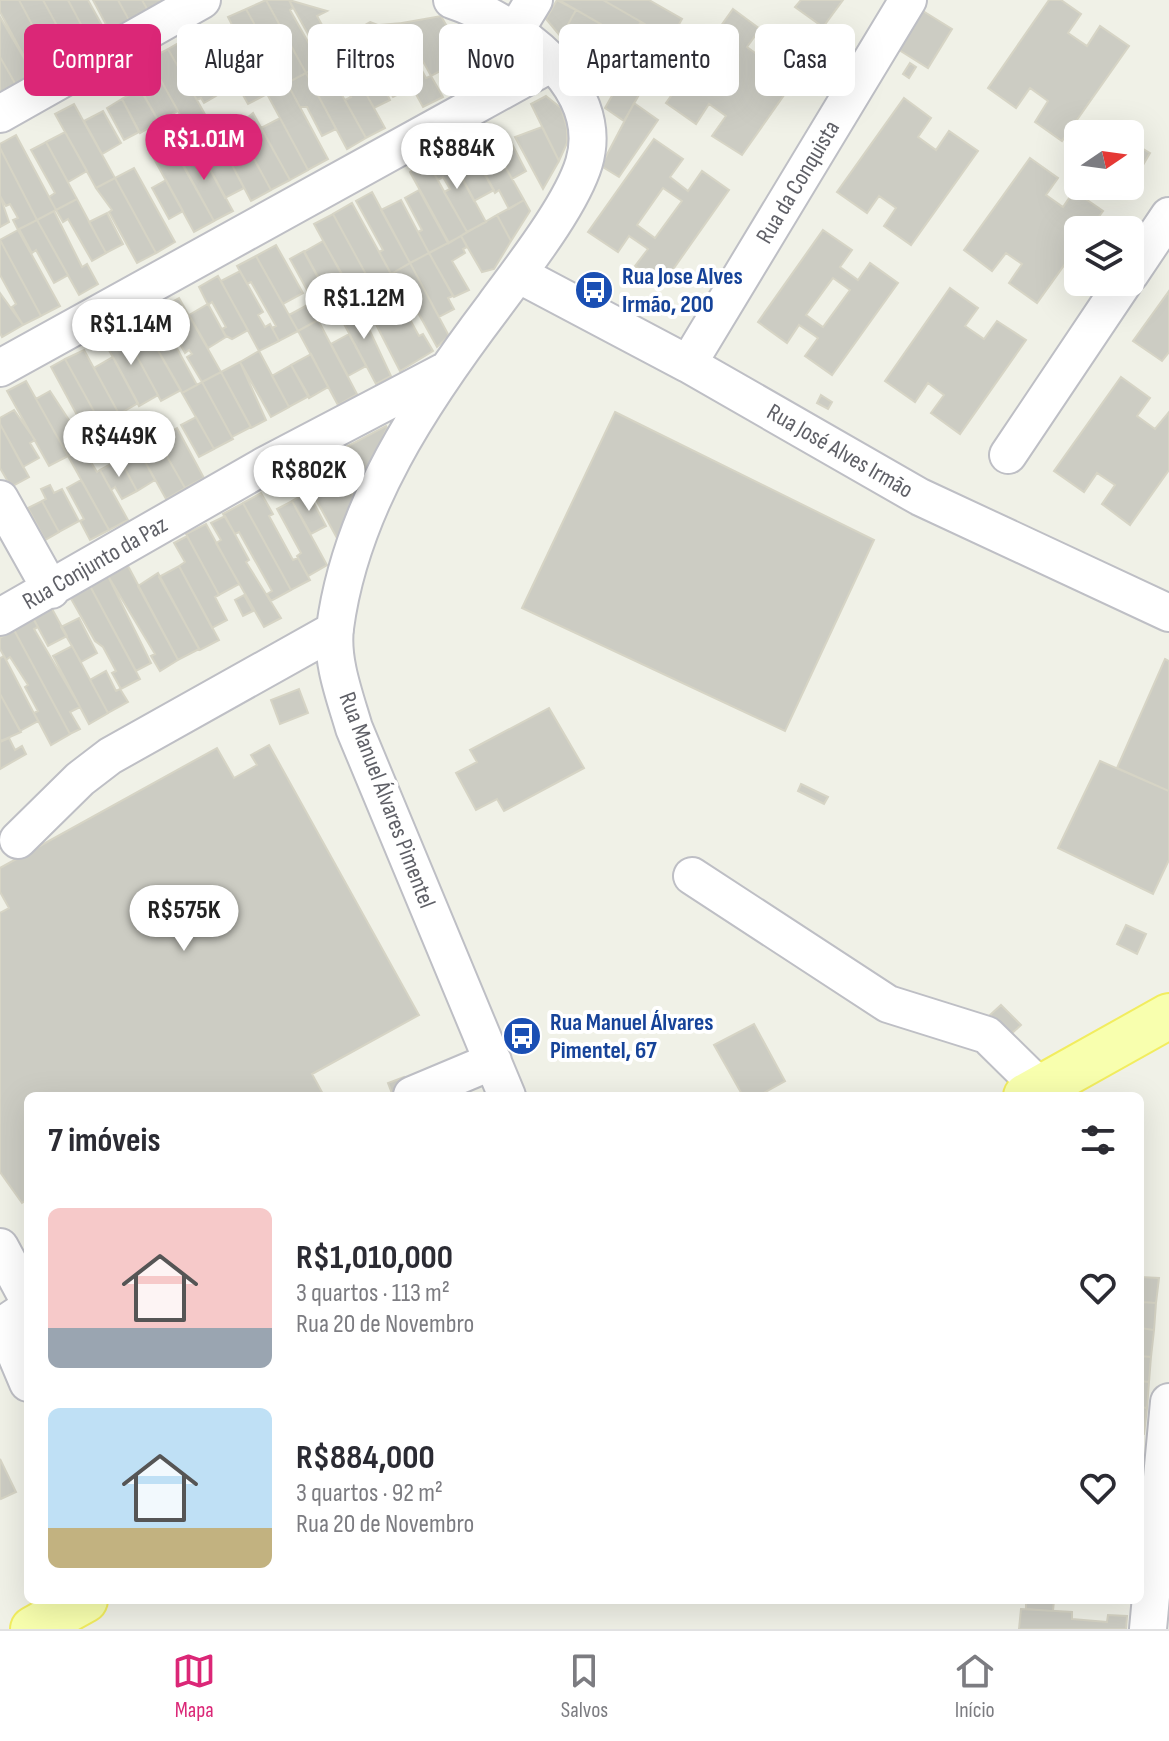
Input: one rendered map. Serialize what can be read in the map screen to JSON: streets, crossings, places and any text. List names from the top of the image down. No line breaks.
{"streets":{"street":["Rua da Conquista","Rua José Alves Irmão","Rua Conjunto da Paz","Rua Manuel Álvares Pimentel"]},"crossings":[["Rua da Conquista","Rua José Alves Irmão"],["Rua José Alves Irmão","Rua Manuel Álvares Pimentel"],["Rua Conjunto da Paz","Rua Manuel Álvares Pimentel"]],"places":{"bus stop":["Rua Jose Alves Irmão, 200","Rua Manuel Álvares Pimentel, 67"]},"north":"right","page":{"chip":["Comprar","Alugar","Filtros","Novo","Apartamento","Casa"],"price":["R$1.01M","R$884K","R$1.12M","R$1.14M","R$449K","R$802K","R$575K"],"heading":"7 imóveis","list":[{"name":"R$1,010,000","note":"3 quartos · 113 m² · Rua 20 de Novembro"},{"name":"R$884,000","note":"3 quartos · 92 m² · Rua 20 de Novembro"}],"tabs":["Mapa","Salvos","Início"]}}
